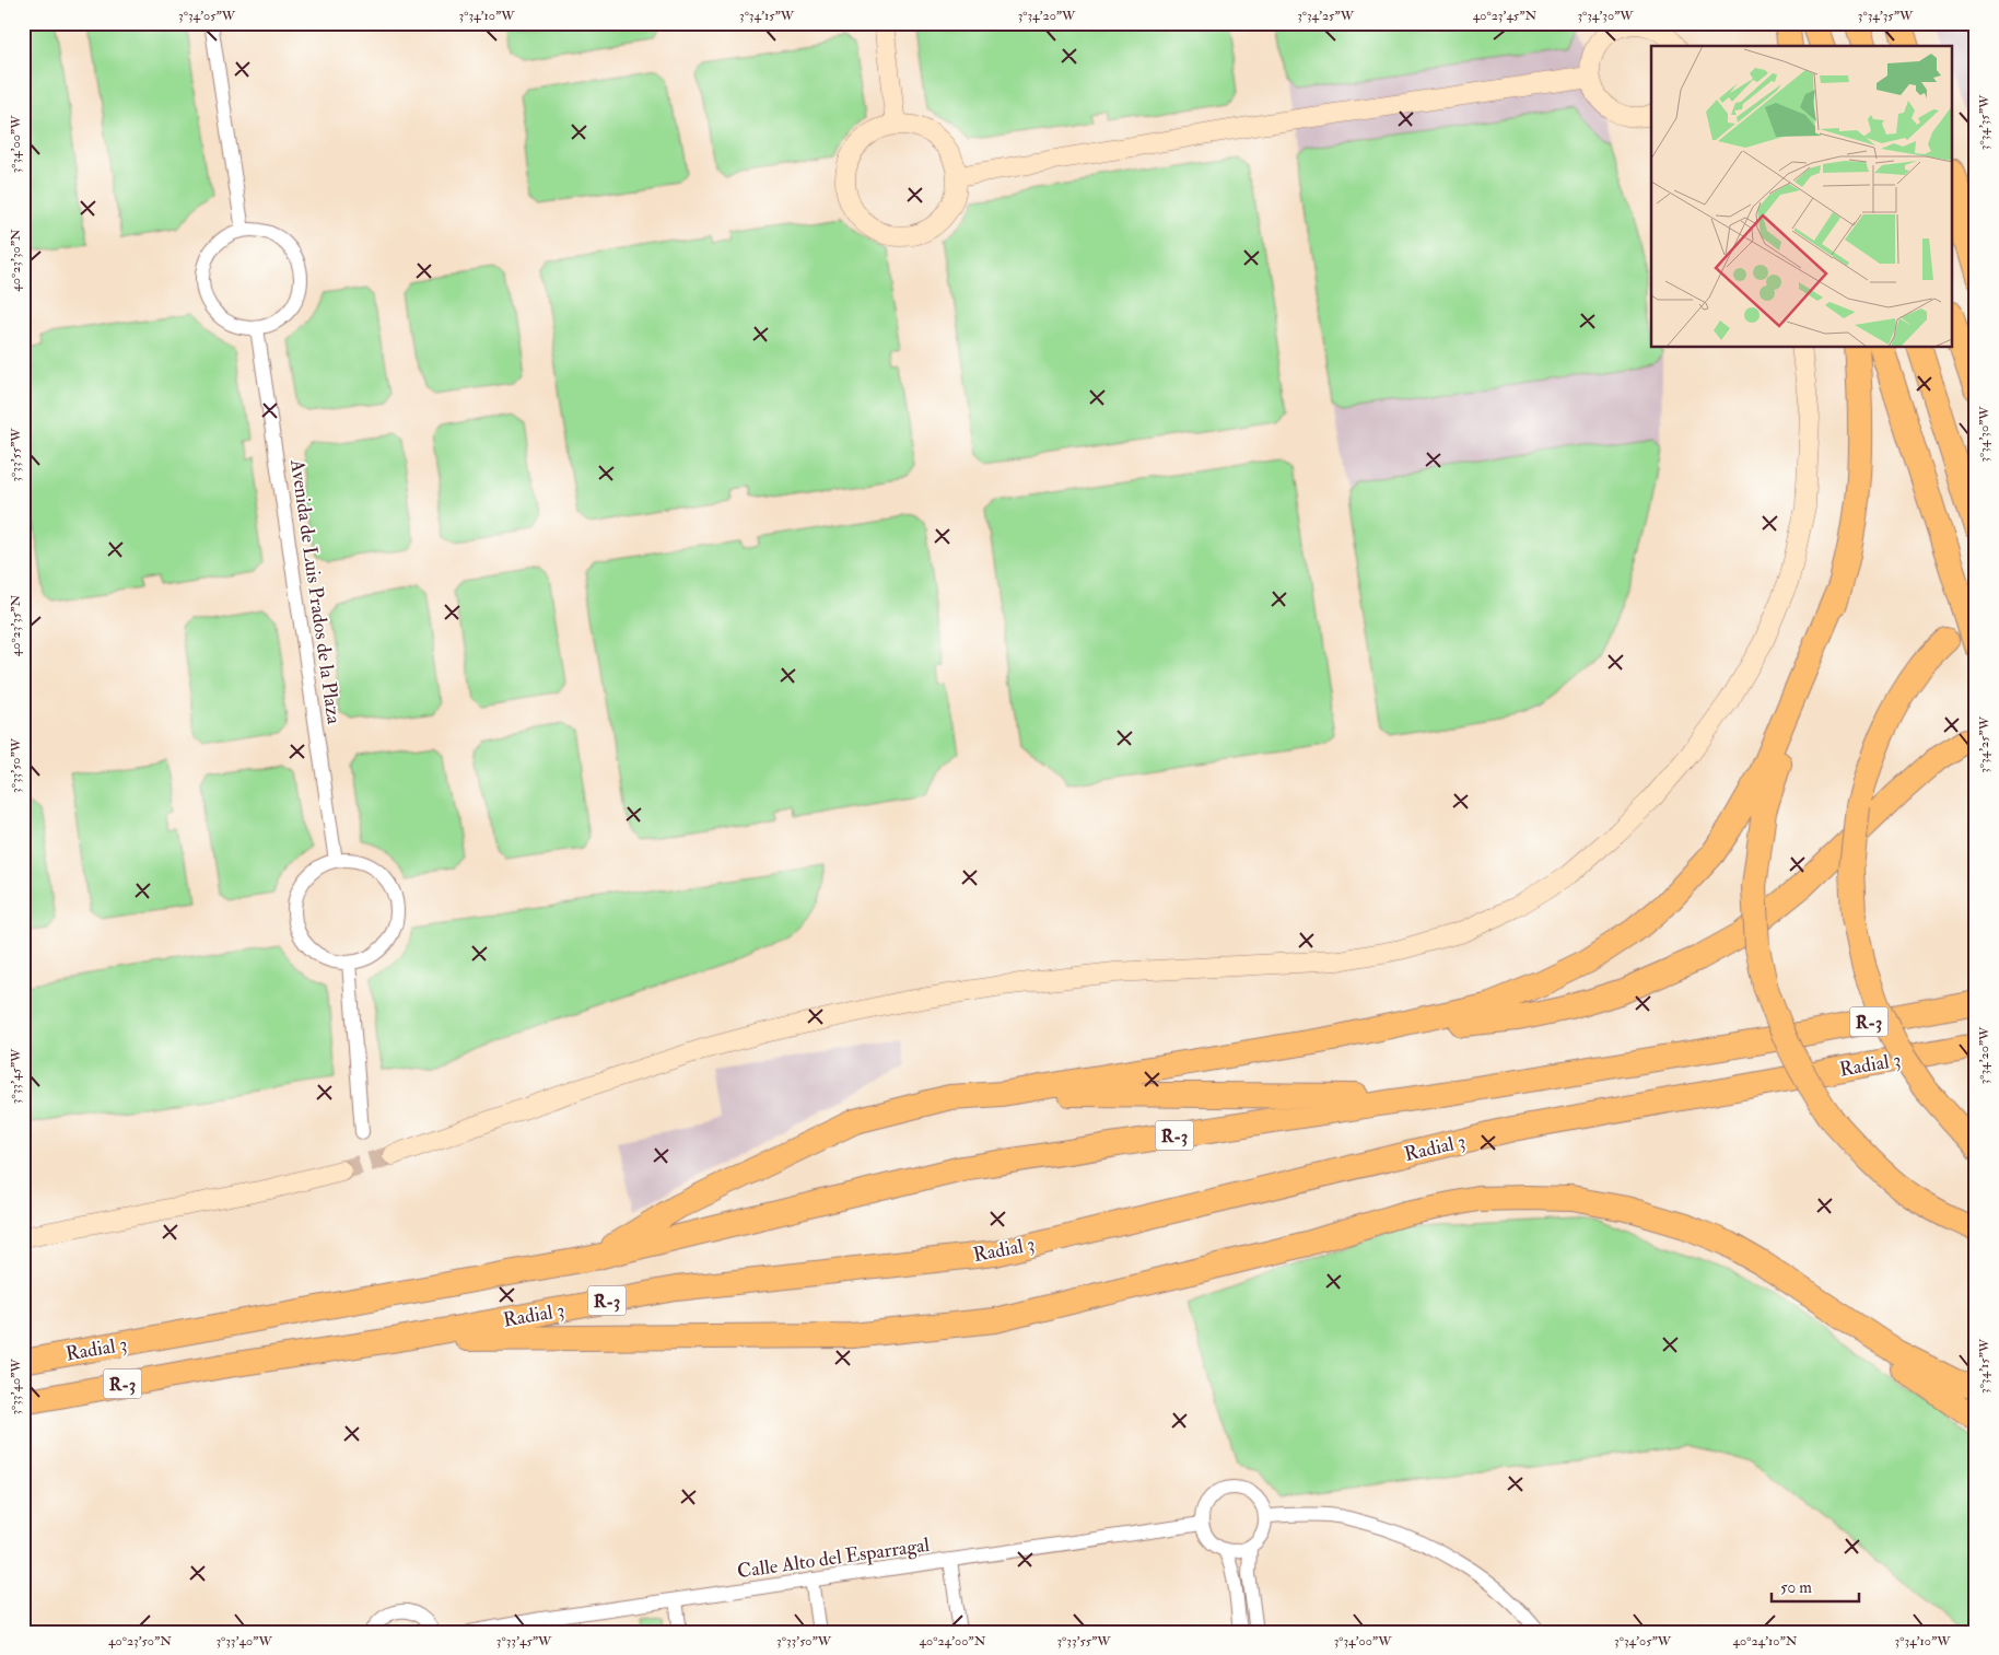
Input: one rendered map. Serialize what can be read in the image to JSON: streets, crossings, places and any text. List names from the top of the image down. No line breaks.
{"streets":{"highway":["R-3","Radial 3"],"street":["Avenida de Luis Prados de la Plaza","Calle Alto del Esparragal"]},"scale_bar":"50 m","coordinates":["3°34'05\"W","3°34'10\"W","3°34'15\"W","3°34'20\"W","3°34'25\"W","40°23'45\"N","3°34'30\"W","3°34'35\"W","3°34'00\"W","40°23'30\"N","3°33'55\"W","40°23'35\"N","3°33'50\"W","3°33'45\"W","3°33'40\"W","40°23'50\"N","40°24'00\"N","40°24'10\"N"]}
